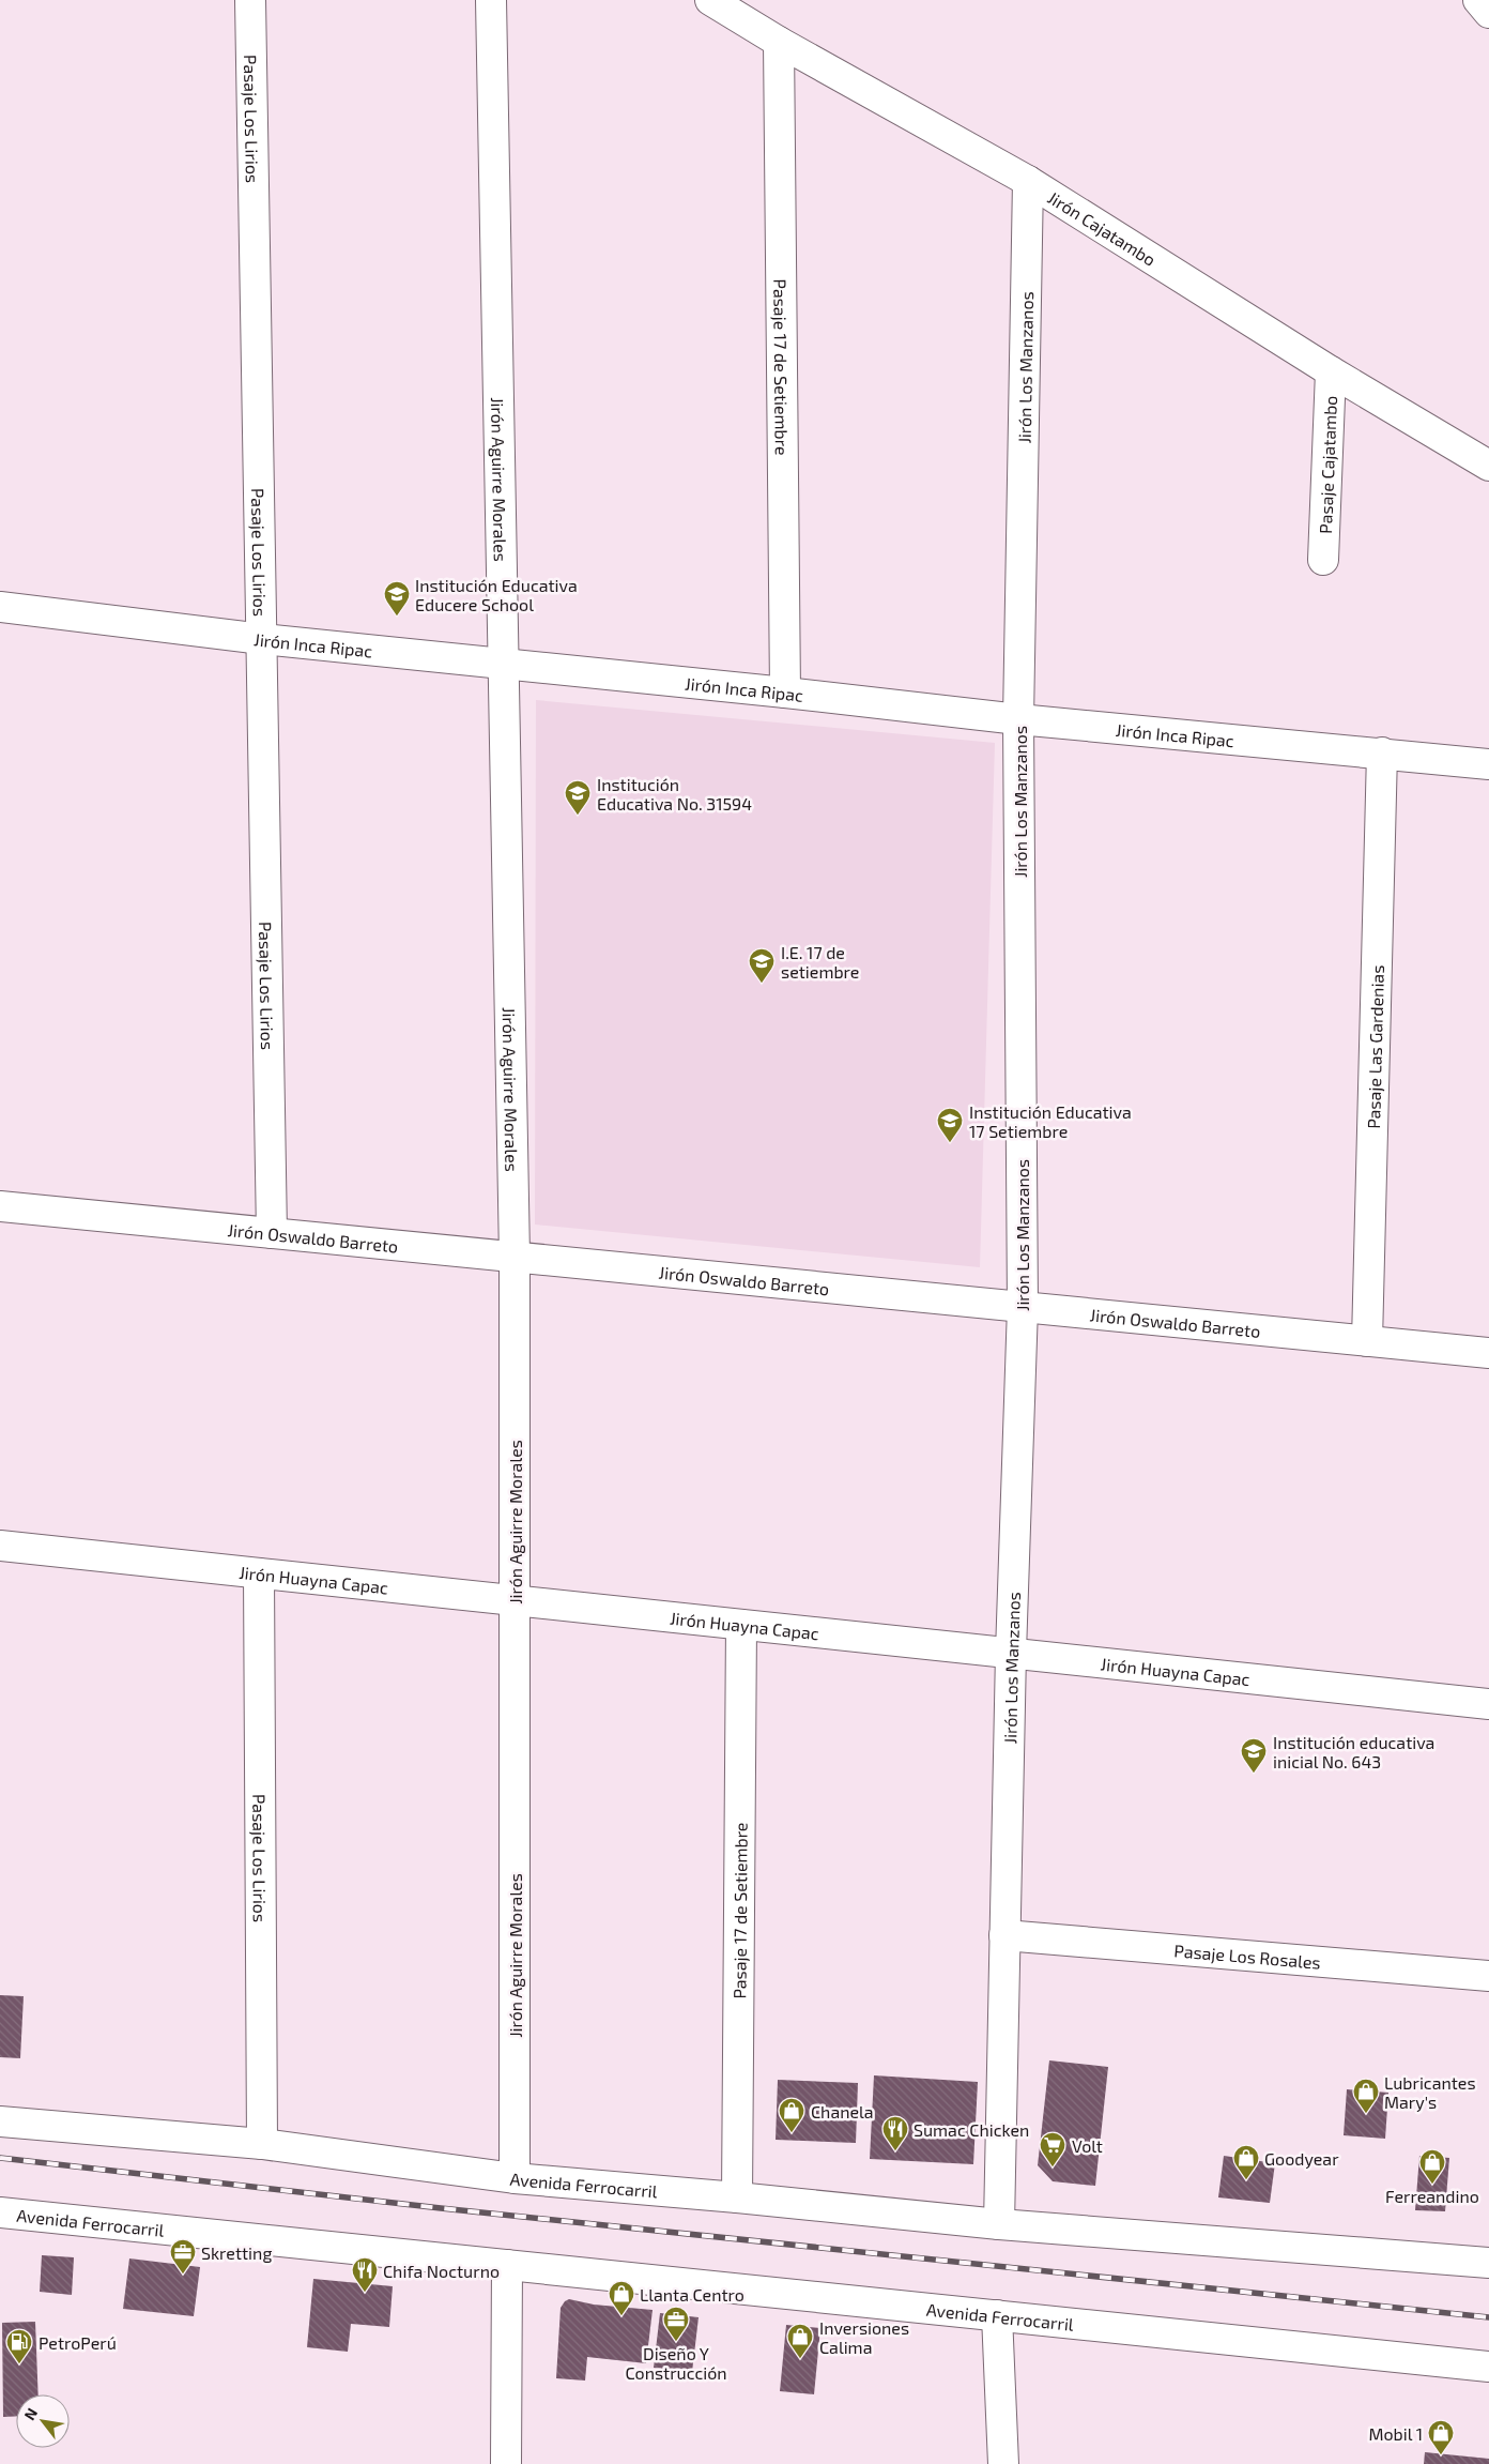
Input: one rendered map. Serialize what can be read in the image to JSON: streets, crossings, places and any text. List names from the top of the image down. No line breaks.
{"streets":{"street":["Pasaje Los Lirios","Jirón Cajatambo","Pasaje 17 de Setiembre","Jirón Los Manzanos","Pasaje Cajatambo","Jirón Aguirre Morales","Jirón Inca Ripac","Pasaje Las Gardenias","Jirón Oswaldo Barreto","Jirón Huayna Capac","Pasaje Los Rosales","Avenida Ferrocarril"]},"crossings":[["Pasaje Los Lirios","Jirón Inca Ripac"],["Pasaje Los Lirios","Jirón Oswaldo Barreto"],["Pasaje Los Lirios","Jirón Huayna Capac"],["Pasaje Los Lirios","Avenida Ferrocarril"],["Jirón Cajatambo","Pasaje 17 de Setiembre"],["Jirón Cajatambo","Jirón Los Manzanos"],["Jirón Cajatambo","Pasaje Cajatambo"],["Pasaje 17 de Setiembre","Jirón Inca Ripac"],["Pasaje 17 de Setiembre","Jirón Huayna Capac"],["Pasaje 17 de Setiembre","Avenida Ferrocarril"],["Jirón Los Manzanos","Jirón Inca Ripac"],["Jirón Los Manzanos","Jirón Oswaldo Barreto"],["Jirón Los Manzanos","Jirón Huayna Capac"],["Jirón Los Manzanos","Pasaje Los Rosales"],["Jirón Los Manzanos","Avenida Ferrocarril"],["Jirón Aguirre Morales","Jirón Inca Ripac"],["Jirón Aguirre Morales","Jirón Oswaldo Barreto"],["Jirón Aguirre Morales","Jirón Huayna Capac"],["Jirón Aguirre Morales","Avenida Ferrocarril"],["Jirón Inca Ripac","Pasaje Las Gardenias"],["Pasaje Las Gardenias","Jirón Oswaldo Barreto"]],"places":{"school or university":["Institución Educativa Educere School","Institución Educativa No. 31594","I.E. 17 de setiembre","Institución Educativa 17 Setiembre","Institución educativa inicial No. 643"],"shop":["Lubricantes Mary's","Chanela","Goodyear","Ferreandino","Llanta Centro","Inversiones Calima","Mobil 1"],"restaurant":["Sumac Chicken","Chifa Nocturno"],"supermarket":["Volt"],"office":["Skretting","Diseño Y Construcción"],"fuel station":["PetroPerú"]},"north":"top left"}
